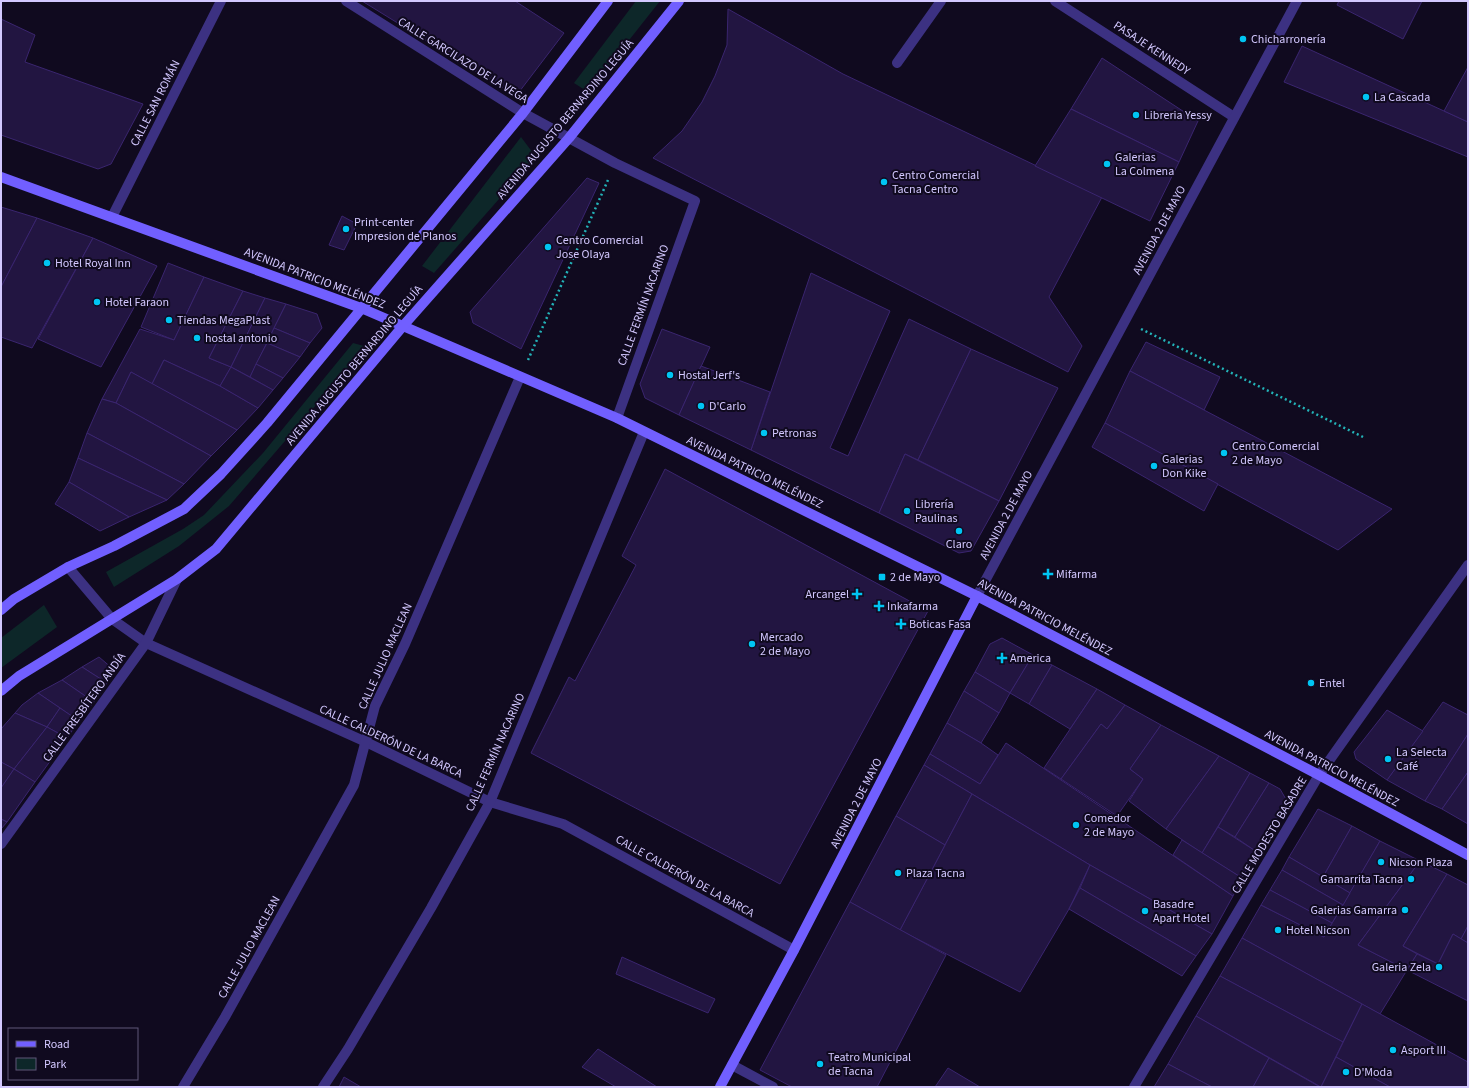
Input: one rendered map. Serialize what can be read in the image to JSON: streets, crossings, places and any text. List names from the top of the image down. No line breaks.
{"streets":{"street":["PASAJE KENNEDY","CALLE GARCILAZO DE LA VEGA","CALLE SAN ROMÁN","AVENIDA AUGUSTO BERNARDINO LEGUÍA","AVENIDA 2 DE MAYO","AVENIDA PATRICIO MELÉNDEZ","CALLE FERMÍN NACARINO","CALLE JULIO MACLEAN","CALLE PRESBÍTERO ANDÍA","CALLE CALDERÓN DE LA BARCA","CALLE MODESTO BASADRE"]},"crossings":[["PASAJE KENNEDY","AVENIDA 2 DE MAYO"],["CALLE GARCILAZO DE LA VEGA","AVENIDA AUGUSTO BERNARDINO LEGUÍA"],["CALLE GARCILAZO DE LA VEGA","CALLE FERMÍN NACARINO"],["CALLE SAN ROMÁN","AVENIDA PATRICIO MELÉNDEZ"],["AVENIDA AUGUSTO BERNARDINO LEGUÍA","AVENIDA PATRICIO MELÉNDEZ"],["AVENIDA AUGUSTO BERNARDINO LEGUÍA","CALLE PRESBÍTERO ANDÍA"],["AVENIDA AUGUSTO BERNARDINO LEGUÍA","CALLE CALDERÓN DE LA BARCA"],["AVENIDA 2 DE MAYO","AVENIDA PATRICIO MELÉNDEZ"],["AVENIDA 2 DE MAYO","CALLE CALDERÓN DE LA BARCA"],["AVENIDA PATRICIO MELÉNDEZ","CALLE FERMÍN NACARINO"],["AVENIDA PATRICIO MELÉNDEZ","CALLE JULIO MACLEAN"],["AVENIDA PATRICIO MELÉNDEZ","CALLE MODESTO BASADRE"],["CALLE FERMÍN NACARINO","CALLE CALDERÓN DE LA BARCA"],["CALLE JULIO MACLEAN","CALLE CALDERÓN DE LA BARCA"],["CALLE PRESBÍTERO ANDÍA","CALLE CALDERÓN DE LA BARCA"]],"places":{"other":["Chicharronería","La Cascada","Libreria Yessy","Galerias La Colmena","Centro Comercial Tacna Centro","Print-center Impresion de Planos","Centro Comercial Jose Olaya","Hotel Royal Inn","Hotel Faraon","Tiendas MegaPlast","hostal antonio","Hostal Jerf's","D'Carlo","Petronas","Centro Comercial 2 de Mayo","Galerias Don Kike","Librería Paulinas","Claro","Mercado 2 de Mayo","Entel","La Selecta Café","Comedor 2 de Mayo","Nicson Plaza","Plaza Tacna","Gamarrita Tacna","Galerias Gamarra","Basadre Apart Hotel","Hotel Nicson","Galeria Zela","Asport III","Teatro Municipal de Tacna","D'Moda"],"health":["Mifarma","Arcangel","Inkafarma","Boticas Fasa","America"],"transit":["2 de Mayo"]},"legend":["Road","Park"]}
